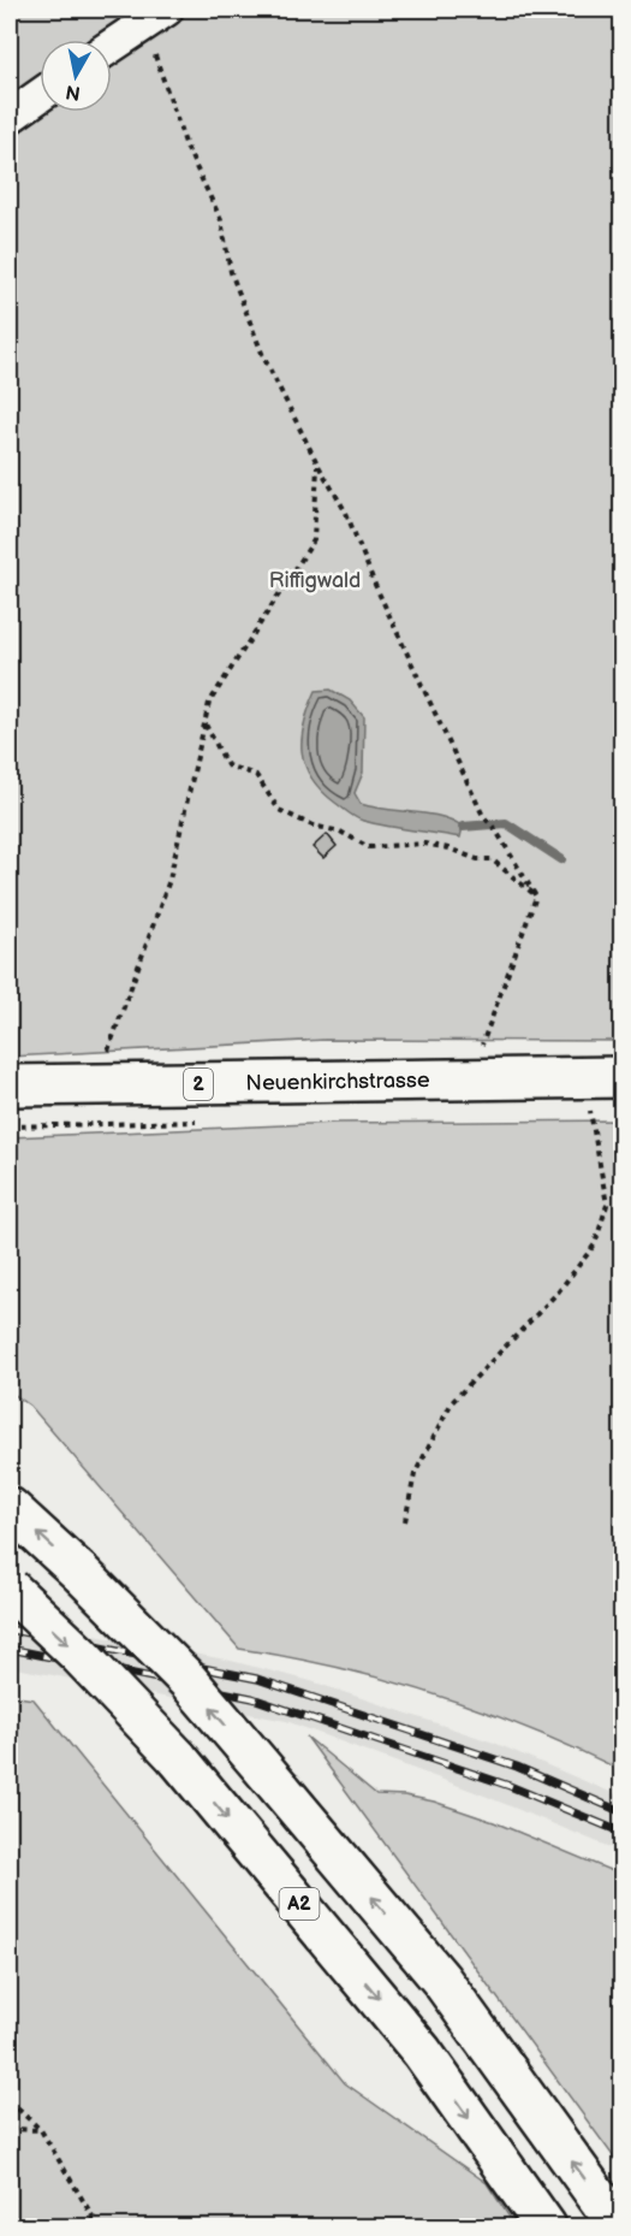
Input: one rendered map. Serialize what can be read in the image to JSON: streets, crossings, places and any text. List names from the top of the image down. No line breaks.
{"streets":{"main road":["Neuenkirchstrasse","2","A2"]},"parks":["Riffigwald"],"north":"bottom"}
